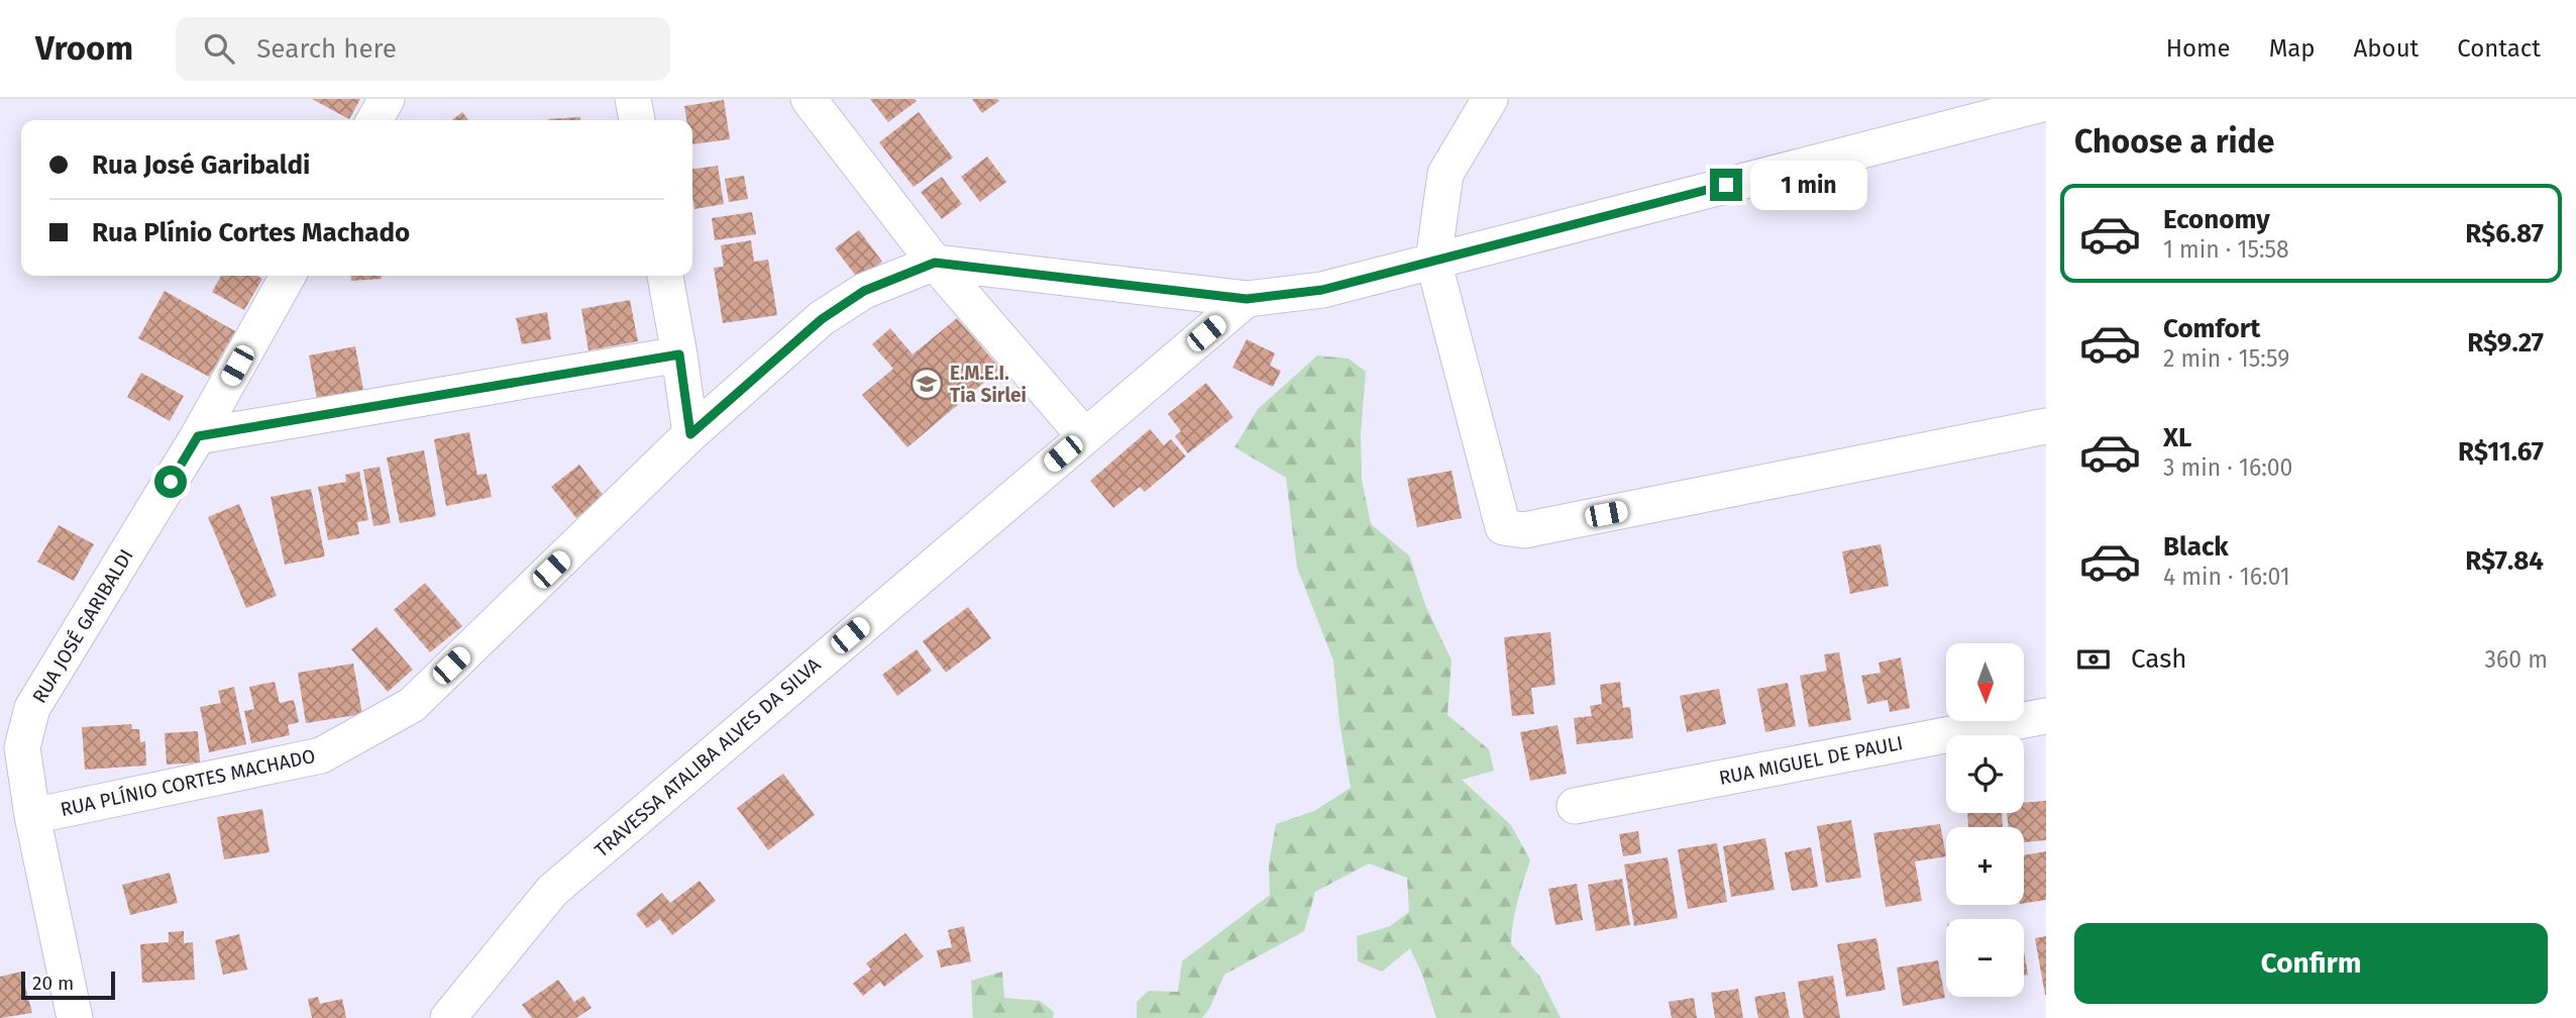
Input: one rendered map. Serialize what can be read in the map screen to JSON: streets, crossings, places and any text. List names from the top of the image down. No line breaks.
{"streets":{"street":["RUA JOSÉ GARIBALDI","TRAVESSA ATALIBA ALVES DA SILVA","RUA MIGUEL DE PAULI","RUA PLÍNIO CORTES MACHADO"]},"crossings":[["RUA JOSÉ GARIBALDI","RUA PLÍNIO CORTES MACHADO"],["TRAVESSA ATALIBA ALVES DA SILVA","RUA PLÍNIO CORTES MACHADO"]],"places":{"school or university":["E.M.E.I. Tia Sirlei"]},"scale_bar":"20 m","north":"bottom","page":{"header":"Vroom","search":"Search here","nav":["Home","Map","About","Contact"],"heading":"Choose a ride","banner":["Rua José Garibaldi","Rua Plínio Cortes Machado"],"bubble":"1 min","list":[{"name":"Economy","note":"1 min · 15:58","value":"R$6.87"},{"name":"Comfort","note":"2 min · 15:59","value":"R$9.27"},{"name":"XL","note":"3 min · 16:00","value":"R$11.67"},{"name":"Black","note":"4 min · 16:01","value":"R$7.84"}],"pay":["Cash","360 m"],"map_buttons":["+","−"],"buttons":"Confirm","scale":"20 m"}}
